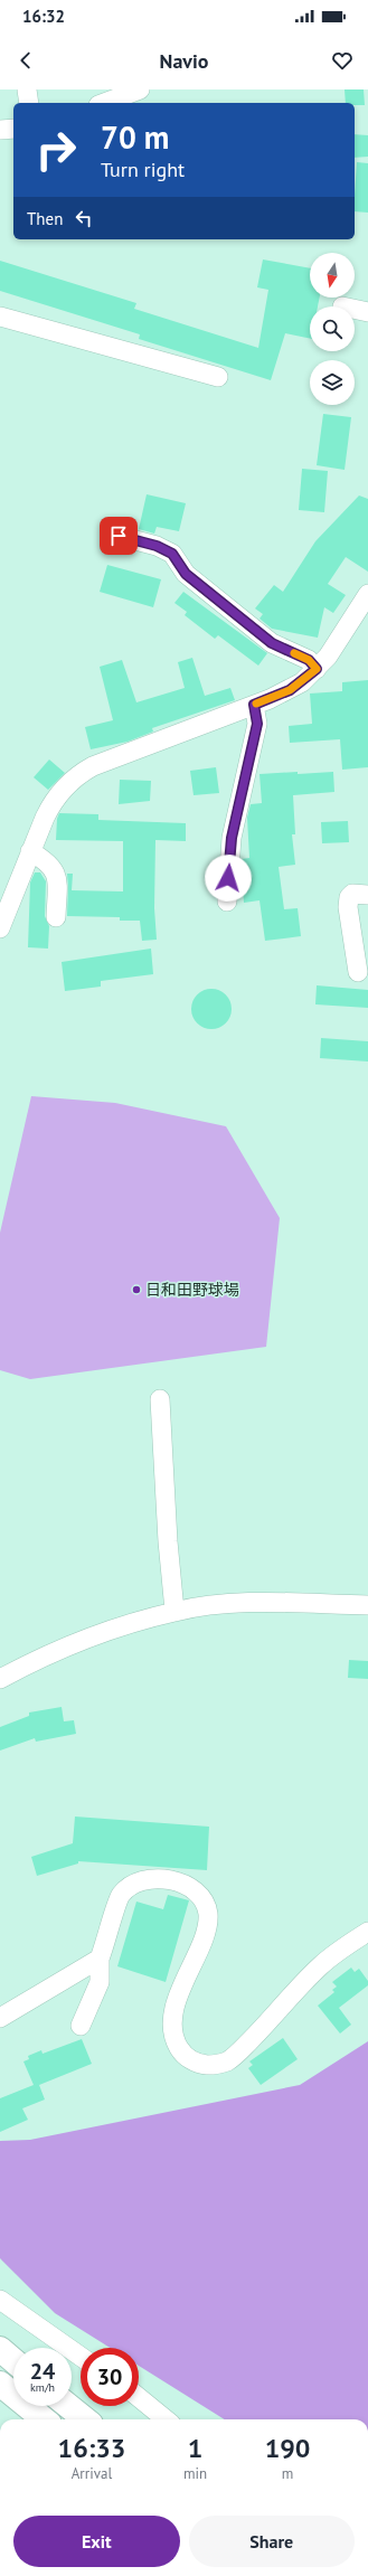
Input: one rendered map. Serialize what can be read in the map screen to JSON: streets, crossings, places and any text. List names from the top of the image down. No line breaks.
{"places":["日和田野球場"],"north":"bottom","page":{"status":"16:32","header":"Navio","turn":["70 m","Turn right"],"then":"Then","speed":"24 km/h","limit":"30","eta":["16:33","Arrival","1","min","190","m"],"buttons":["Exit","Share"]}}
